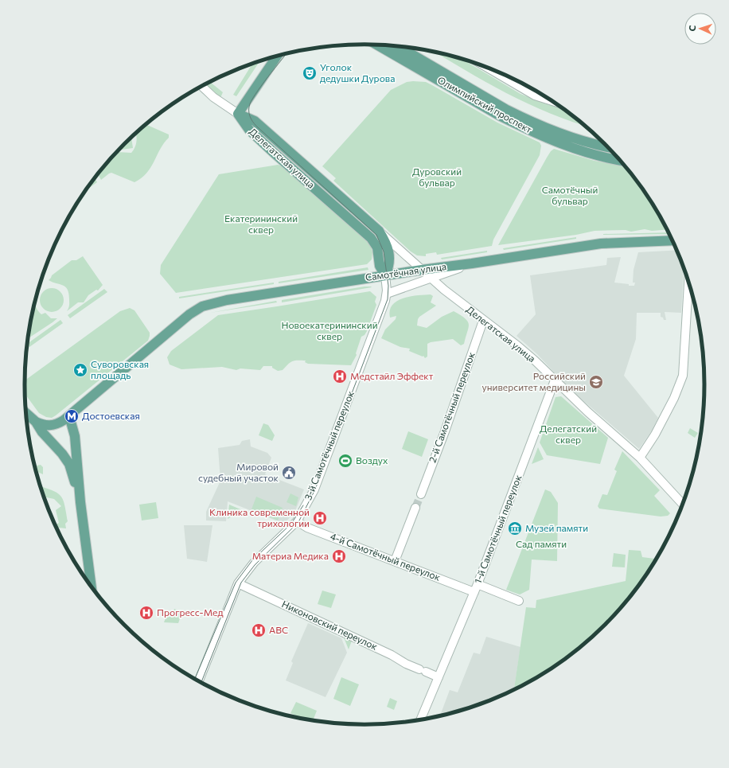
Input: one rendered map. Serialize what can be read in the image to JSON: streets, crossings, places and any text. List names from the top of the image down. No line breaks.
{"streets":{"main road":["Олимпийский проспект","Делегатская улица","Самотёчная улица"],"street":["2-й Самотёчный переулок","3-й Самотёчный переулок","1-й Самотёчный переулок","4-й Самотёчный переулок","Никоновский переулок"]},"crossings":[["Делегатская улица","Самотёчная улица"],["Делегатская улица","2-й Самотёчный переулок"],["Делегатская улица","3-й Самотёчный переулок"],["Делегатская улица","1-й Самотёчный переулок"],["Самотёчная улица","3-й Самотёчный переулок"],["3-й Самотёчный переулок","4-й Самотёчный переулок"],["3-й Самотёчный переулок","Никоновский переулок"],["1-й Самотёчный переулок","4-й Самотёчный переулок"],["1-й Самотёчный переулок","Никоновский переулок"]],"parks":["Дуровский бульвар","Самотёчный бульвар","Екатерининский сквер","Новоекатерининский сквер","Делегатский сквер","Сад памяти"],"places":{"theatre":["Уголок дедушки Дурова"],"place":["Суворовская площадь"],"hospital":["Медстайл Эффект","Клиника современной трихологии","Материа Медика","Прогресс-Мед","ABC"],"school or university":["Российский университет медицины"],"metro station":["Достоевская"],"sports":["Воздух"],"public building":["Мировой судебный участок"],"museum":["Музей памяти"]},"north":"left"}
